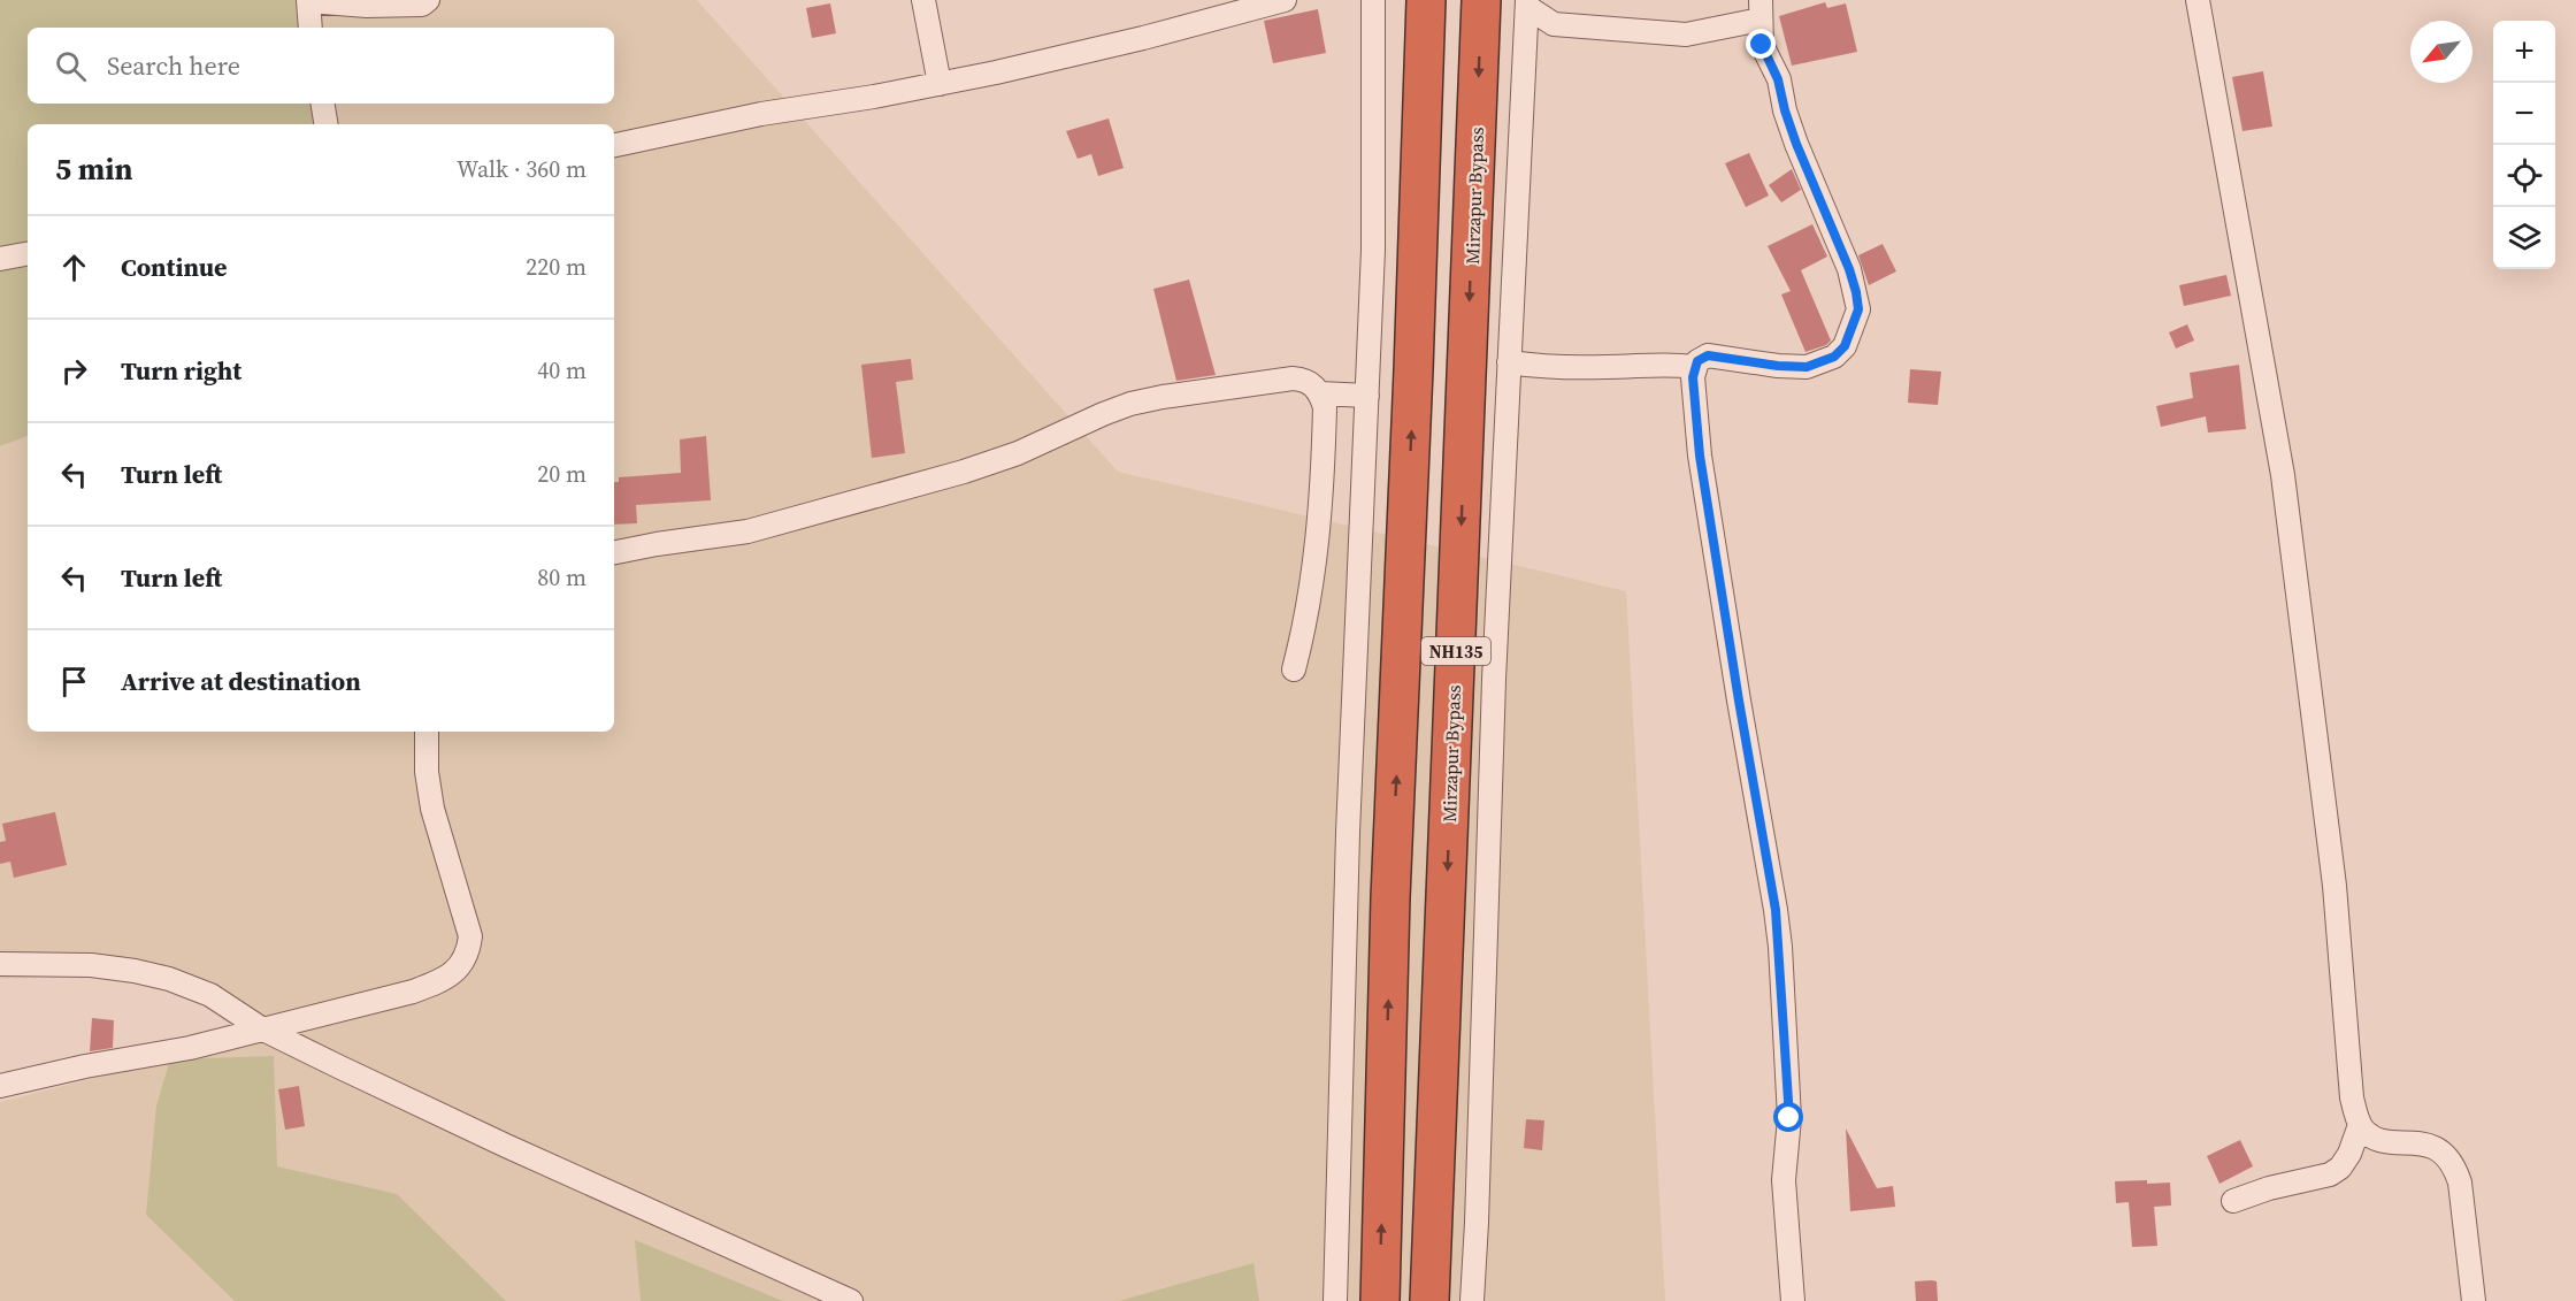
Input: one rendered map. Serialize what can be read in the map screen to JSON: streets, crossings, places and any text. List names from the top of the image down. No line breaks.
{"streets":{"highway":["Mirzapur Bypass","NH135"]},"north":"bottom left","page":{"map_buttons":["+","−"],"search":"Search here","heading":["5 min","Walk · 360 m"],"list":[["Continue","220 m"],["Turn right","40 m"],["Turn left","20 m"],["Turn left","80 m"],"Arrive at destination"]}}
